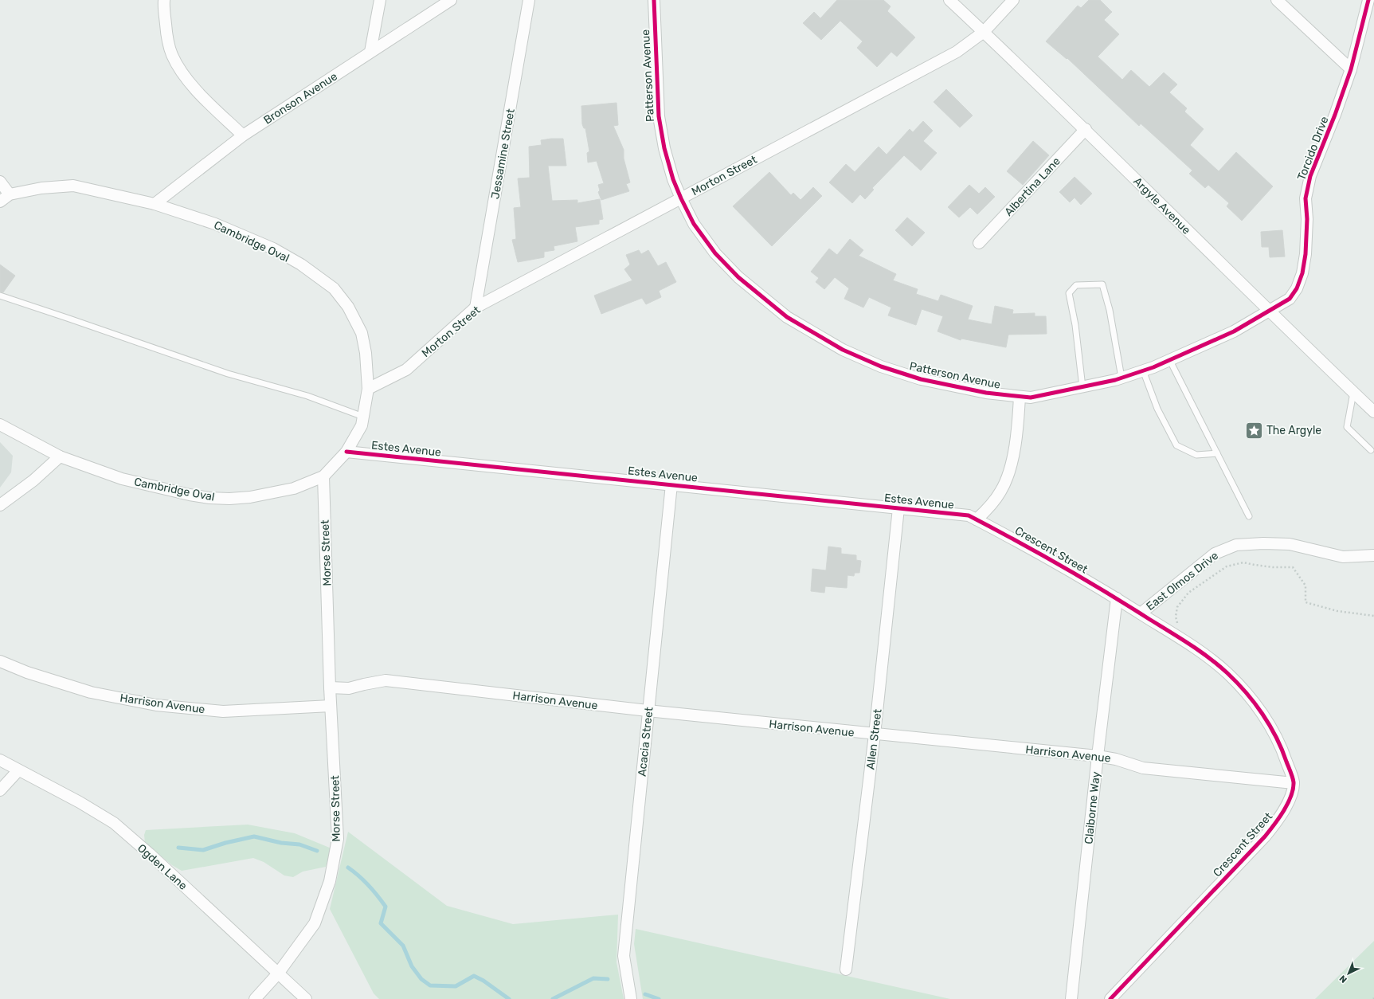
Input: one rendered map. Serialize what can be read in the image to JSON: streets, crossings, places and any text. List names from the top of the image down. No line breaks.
{"streets":{"street":["Patterson Avenue","Bronson Avenue","Torcido Drive","Jessamine Street","Morton Street","Albertina Lane","Argyle Avenue","Cambridge Oval","Estes Avenue","Crescent Street","Morse Street","East Olmos Drive","Harrison Avenue","Allen Street","Acacia Street","Claiborne Way","Ogden Lane"]},"crossings":[["Patterson Avenue","Torcido Drive"],["Patterson Avenue","Morton Street"],["Patterson Avenue","Argyle Avenue"],["Bronson Avenue","Cambridge Oval"],["Torcido Drive","Argyle Avenue"],["Jessamine Street","Morton Street"],["Morton Street","Argyle Avenue"],["Morton Street","Cambridge Oval"],["Albertina Lane","Argyle Avenue"],["Cambridge Oval","Estes Avenue"],["Cambridge Oval","Morse Street"],["Estes Avenue","Crescent Street"],["Estes Avenue","Allen Street"],["Estes Avenue","Acacia Street"],["Crescent Street","East Olmos Drive"],["Crescent Street","Harrison Avenue"],["Crescent Street","Claiborne Way"],["Morse Street","Harrison Avenue"],["Morse Street","Ogden Lane"],["Harrison Avenue","Allen Street"],["Harrison Avenue","Acacia Street"],["Harrison Avenue","Claiborne Way"]],"places":{"place":["The Argyle"]},"north":"bottom left"}
